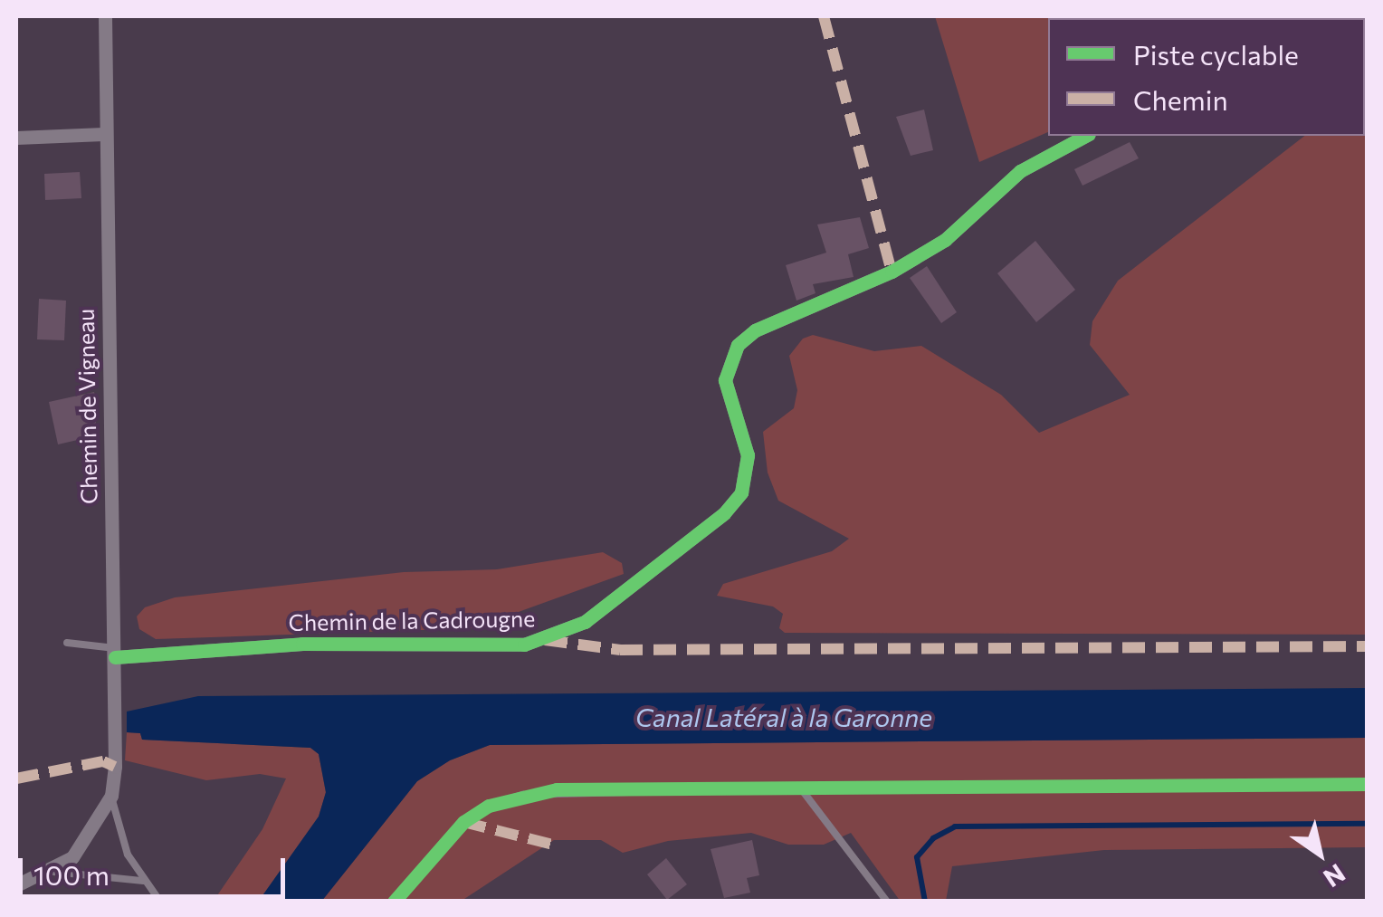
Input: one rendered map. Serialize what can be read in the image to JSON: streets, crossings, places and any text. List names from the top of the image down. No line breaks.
{"streets":{"street":["Chemin de Vigneau","Chemin de la Cadrougne"]},"crossings":[["Chemin de Vigneau","Chemin de la Cadrougne"]],"water":["Canal Latéral à la Garonne"],"legend":["Piste cyclable","Chemin"],"scale_bar":"100 m","north":"bottom right"}
